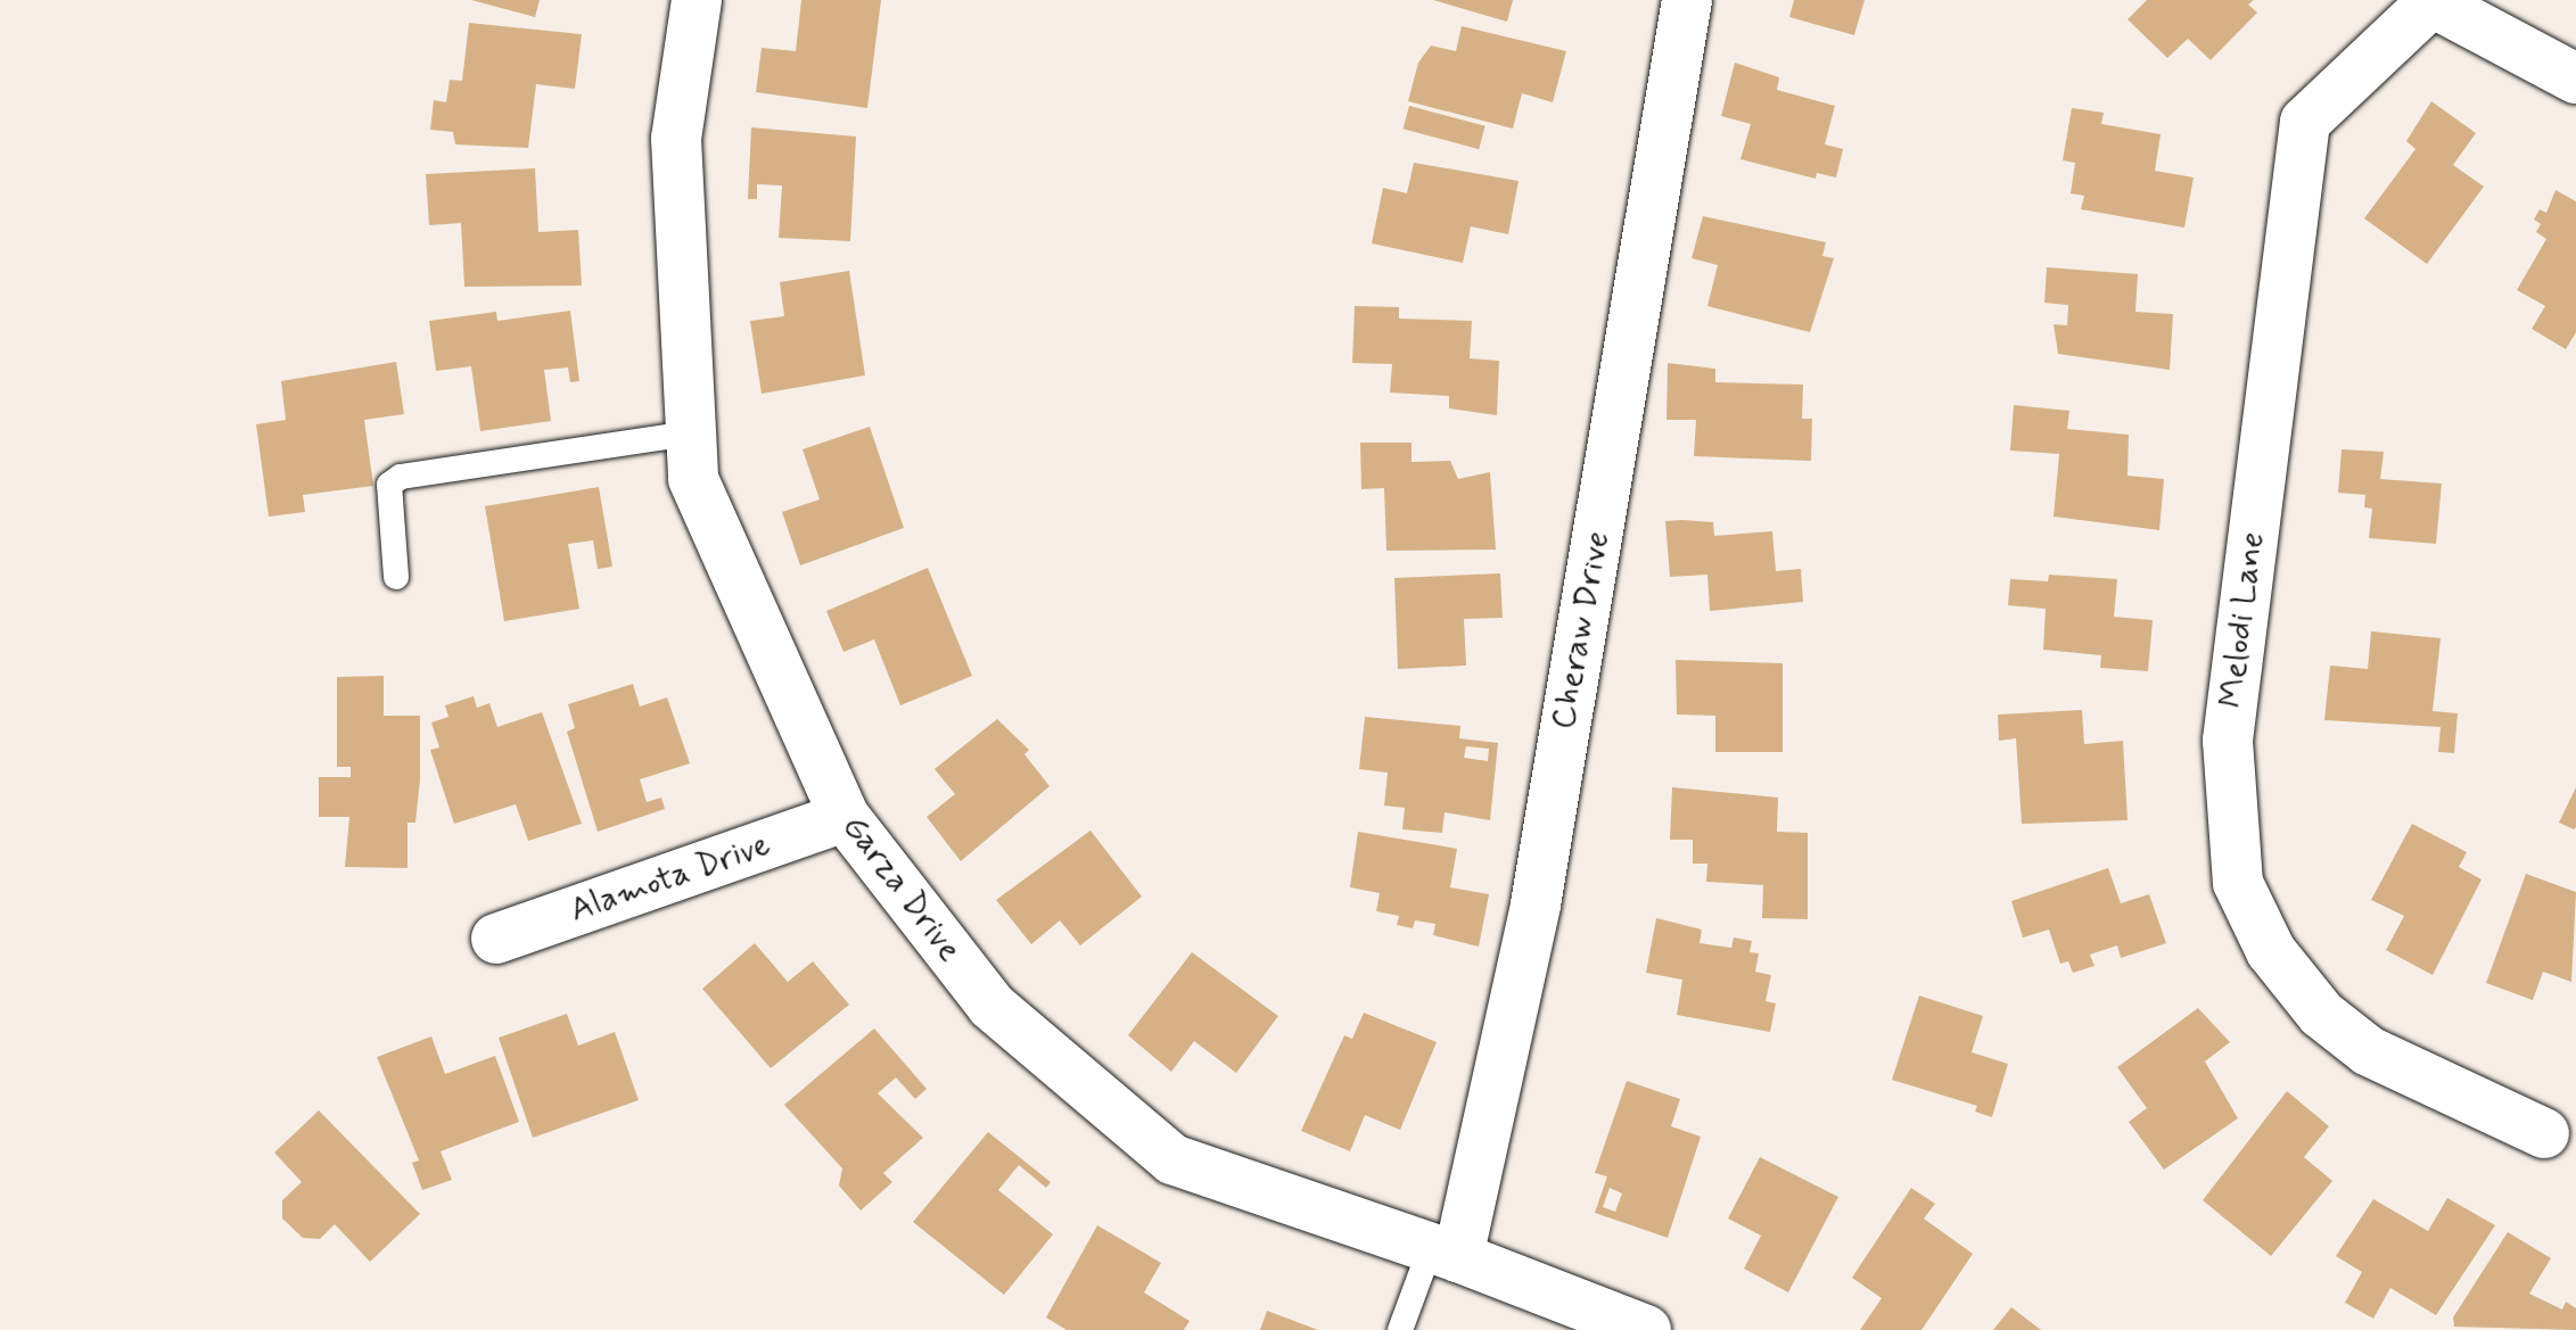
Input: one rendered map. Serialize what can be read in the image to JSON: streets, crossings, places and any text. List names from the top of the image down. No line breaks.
{"streets":{"street":["Melodi Lane","Cheraw Drive","Alamota Drive","Garza Drive"]},"crossings":[["Cheraw Drive","Garza Drive"],["Alamota Drive","Garza Drive"]]}
